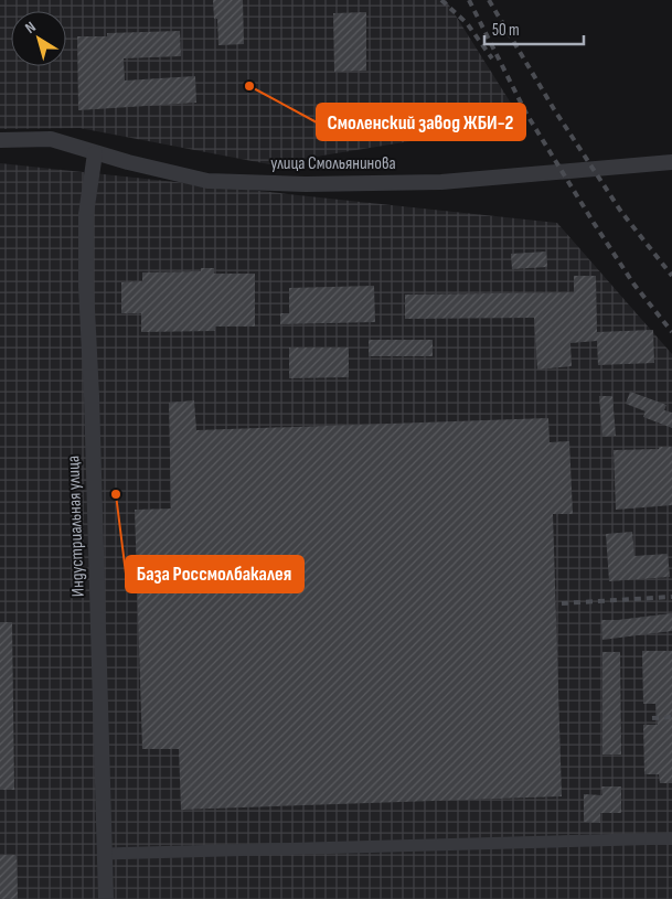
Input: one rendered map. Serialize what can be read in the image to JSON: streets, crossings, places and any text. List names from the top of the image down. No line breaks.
{"streets":{"street":["улица Смольянинова","Индустриальная улица"]},"crossings":[["улица Смольянинова","Индустриальная улица"]],"places":["Смоленский завод ЖБИ-2","База Россмолбакалея"],"scale_bar":"50 m","north":"top left"}
